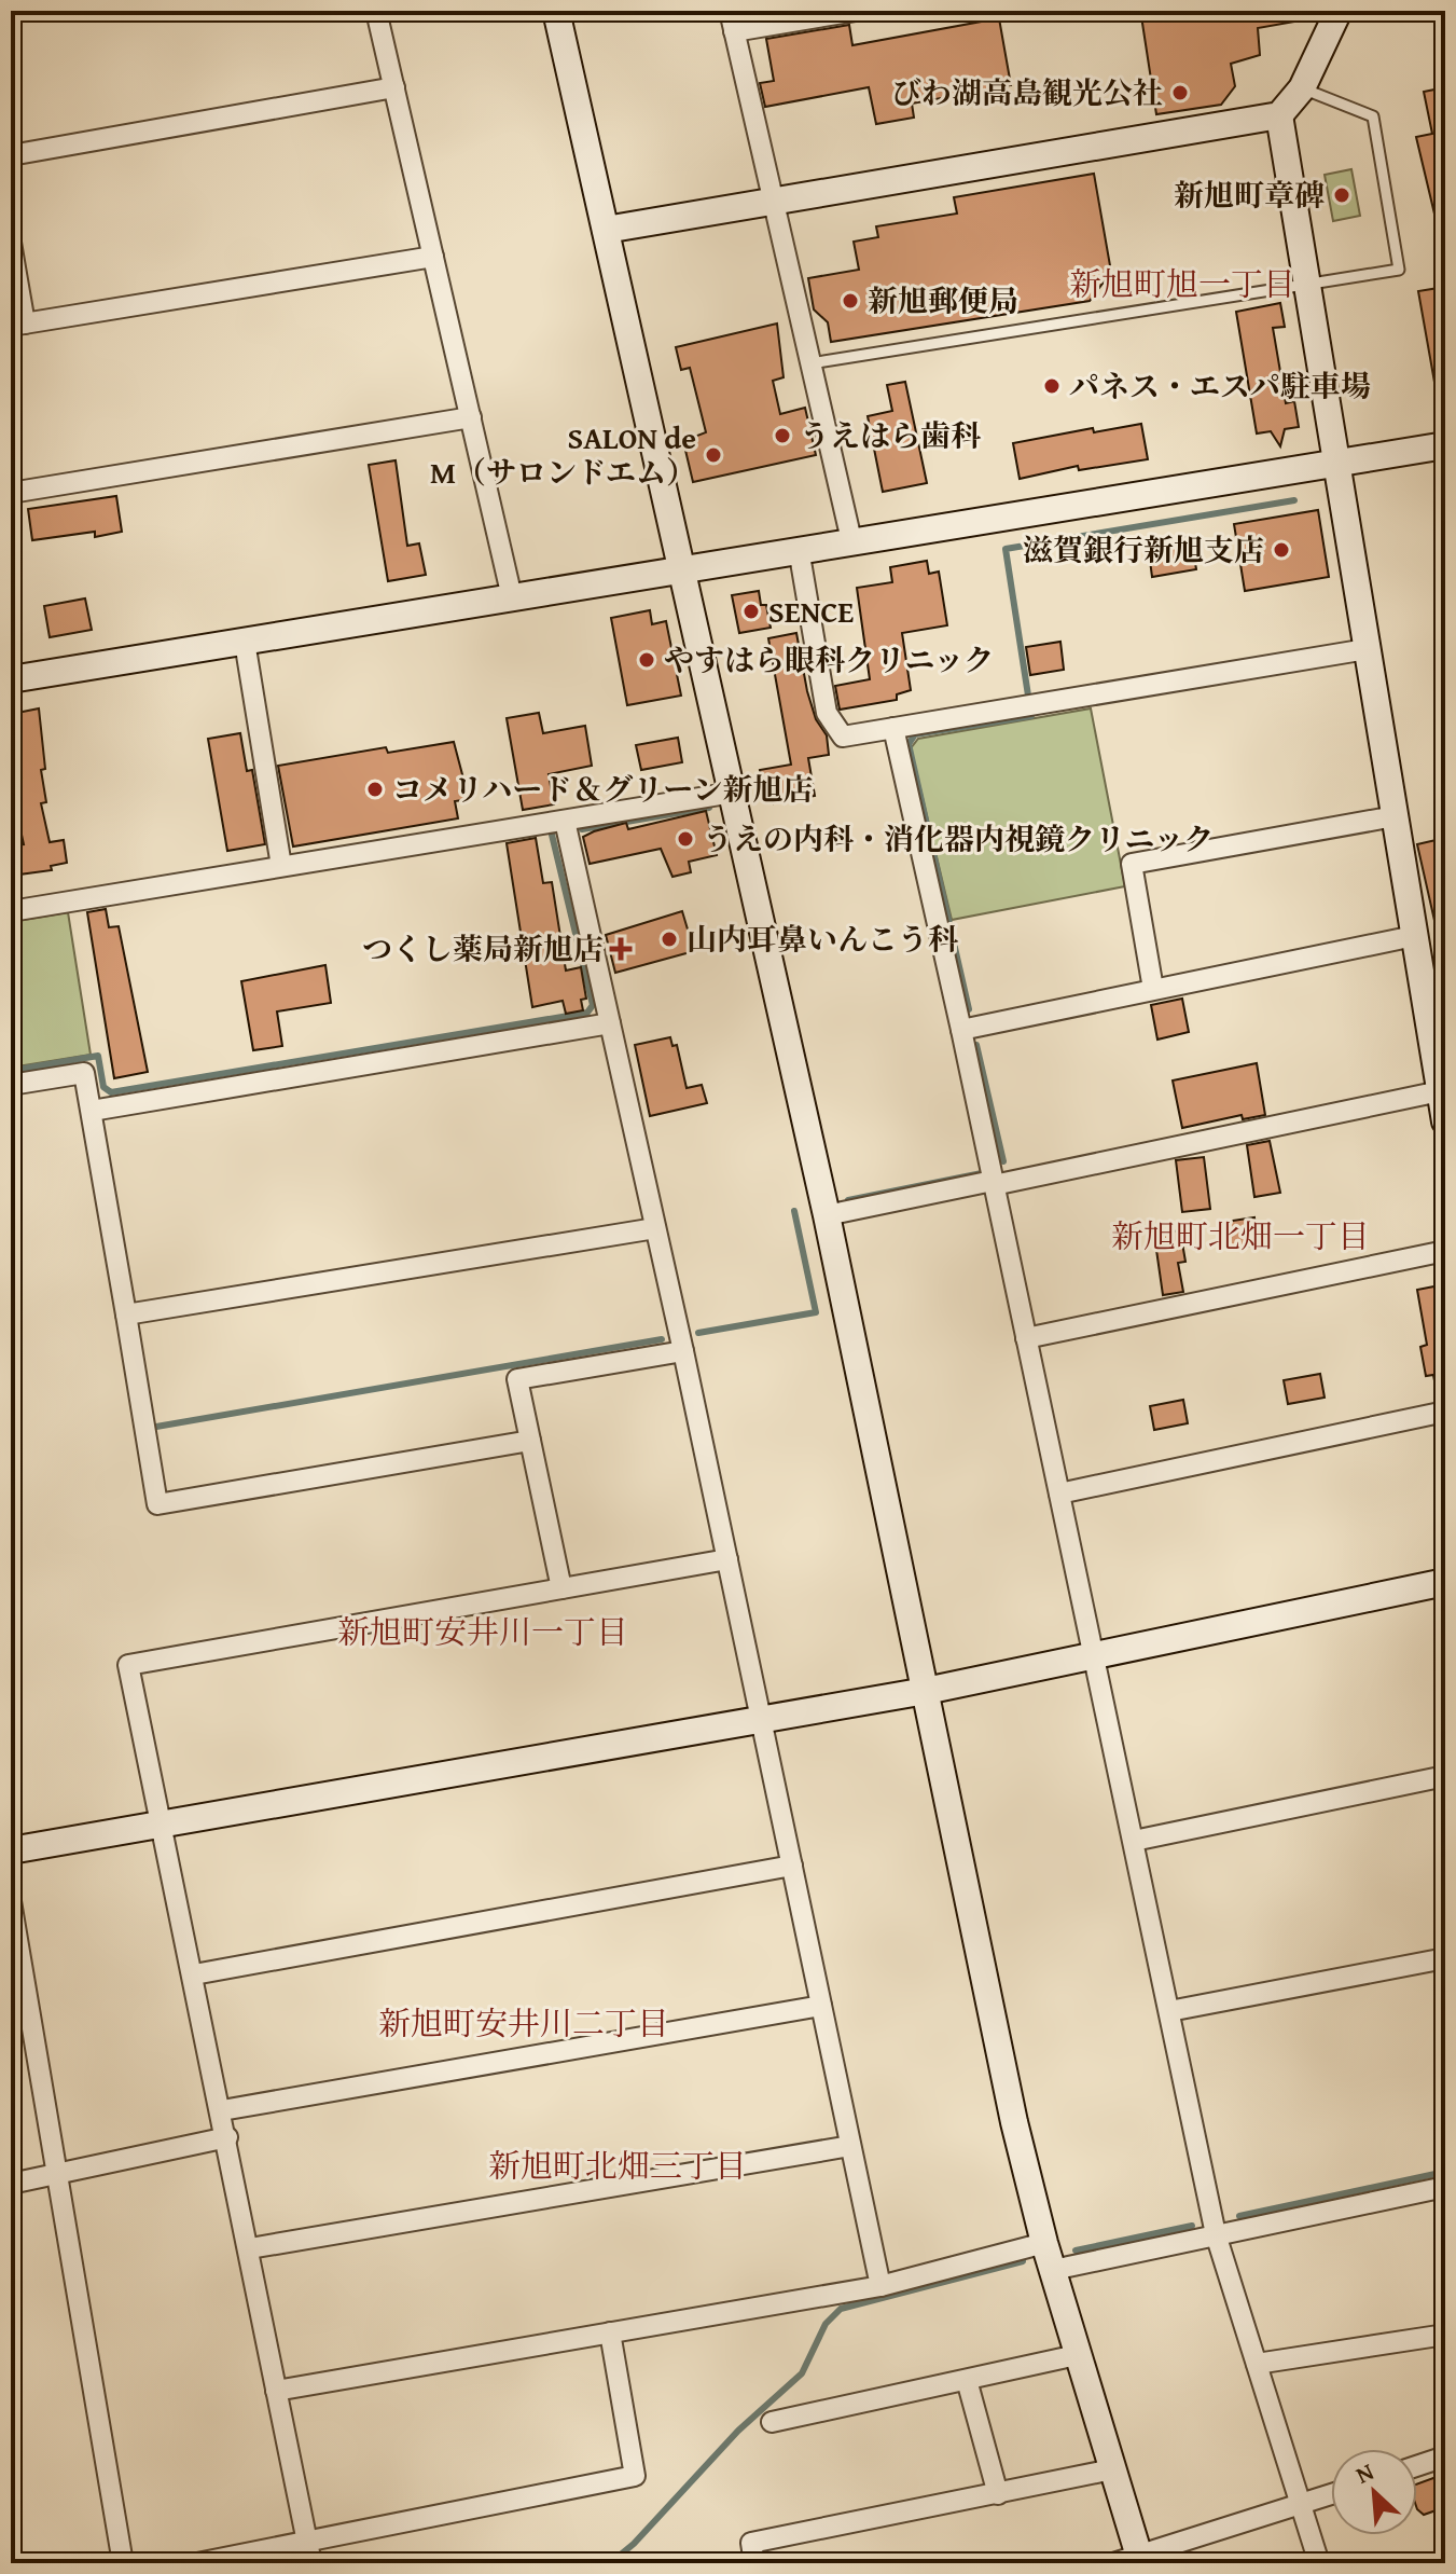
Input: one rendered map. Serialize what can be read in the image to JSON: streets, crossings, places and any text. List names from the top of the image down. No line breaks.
{"districts":["新旭町旭一丁目","新旭町北畑一丁目","新旭町安井川一丁目","新旭町安井川二丁目","新旭町北畑三丁目"],"places":{"other":["びわ湖高島観光公社","新旭町章碑","新旭郵便局","パネス・エスパ駐車場","うえはら歯科","SALON de M（サロンドエム）","滋賀銀行新旭支店","SENCE","やすはら眼科クリニック","コメリハード＆グリーン新旭店","うえの内科・消化器内視鏡クリニック","山内耳鼻いんこう科"],"health":["つくし薬局新旭店"]},"north":"top left"}
